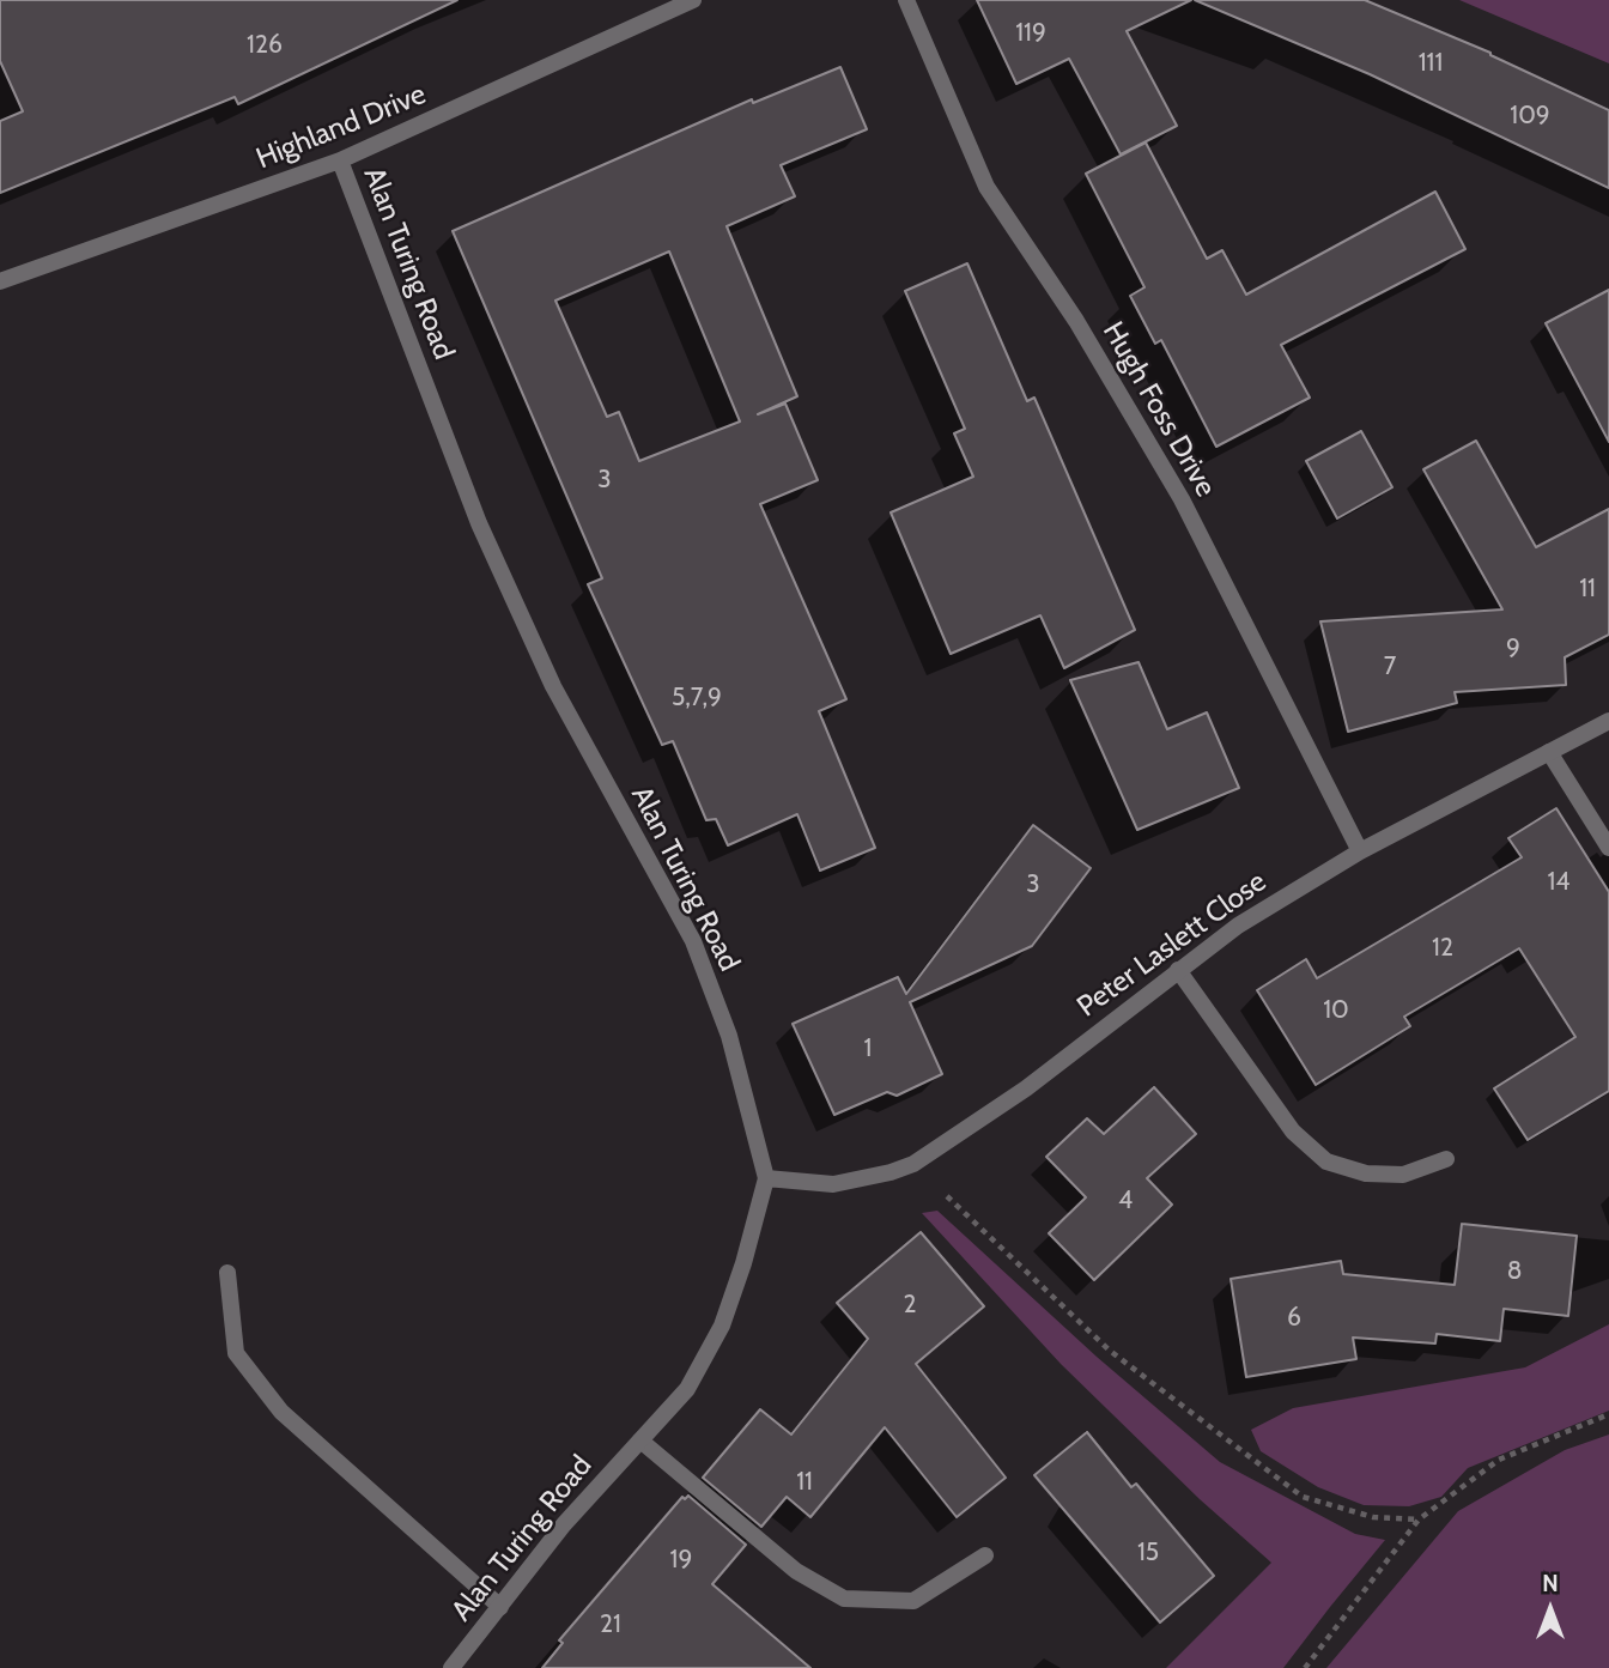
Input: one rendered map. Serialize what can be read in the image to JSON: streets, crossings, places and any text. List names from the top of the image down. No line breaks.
{"streets":{"street":["Highland Drive","Alan Turing Road","Hugh Foss Drive","Peter Laslett Close"]},"crossings":[["Highland Drive","Alan Turing Road"],["Alan Turing Road","Peter Laslett Close"],["Hugh Foss Drive","Peter Laslett Close"]],"house_numbers":["119","126","111","109","3","11","9","7","5,7,9","14","3","12","10","1","4","8","2","6","11","15","19","21"],"north":"top"}
